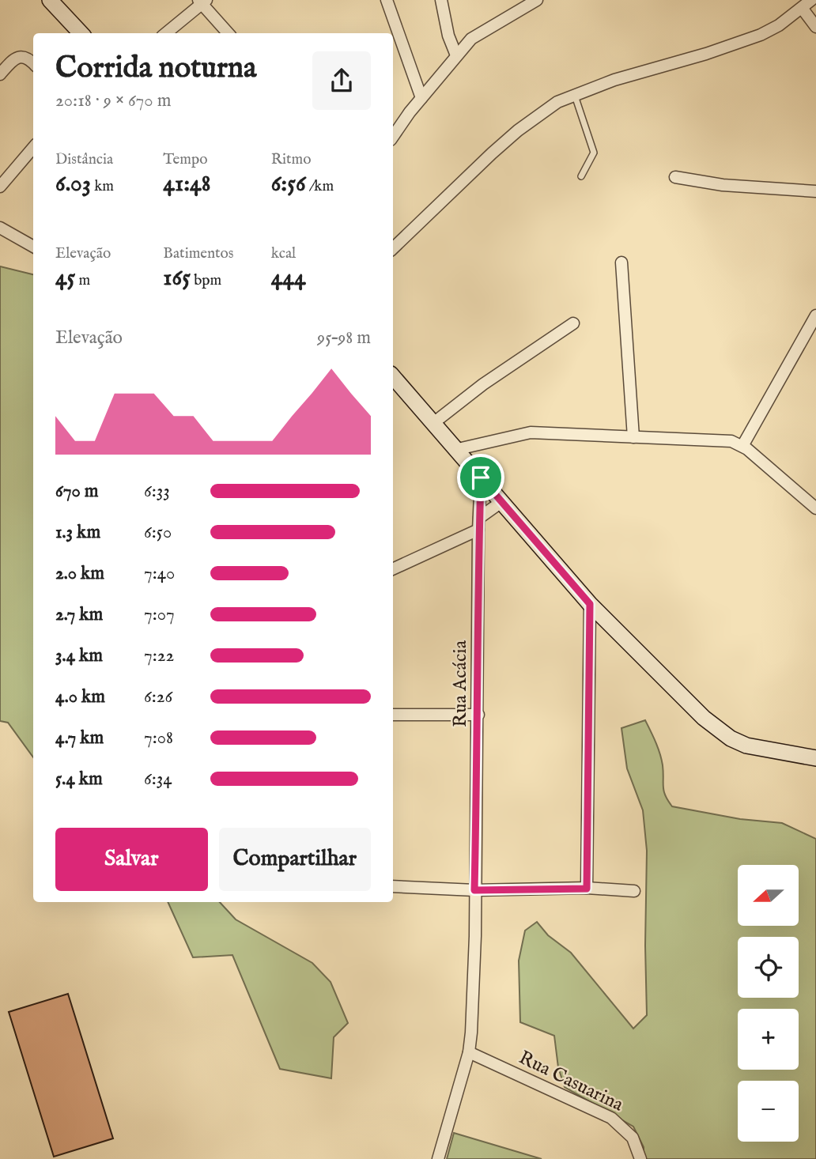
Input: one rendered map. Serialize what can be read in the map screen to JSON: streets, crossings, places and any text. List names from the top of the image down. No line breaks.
{"streets":{"street":["Rua Acácia","Rua Casuarina"]},"north":"left","page":{"heading":["Corrida noturna","20:18 · 9 × 670 m"],"stats":[["Distância","6.03 km"],["Tempo","41:48"],["Ritmo","6:56 /km"],["Elevação","45 m"],["Batimentos","165 bpm"],["kcal","444"]],"chart":["Elevação","95–98 m"],"list":[{"name":"670 m","note":"6:33"},{"name":"1.3 km","note":"6:50"},{"name":"2.0 km","note":"7:40"},{"name":"2.7 km","note":"7:07"},{"name":"3.4 km","note":"7:22"},{"name":"4.0 km","note":"6:26"},{"name":"4.7 km","note":"7:08"},{"name":"5.4 km","note":"6:34"}],"buttons":["Salvar","Compartilhar"],"map_buttons":["+","−"]}}
